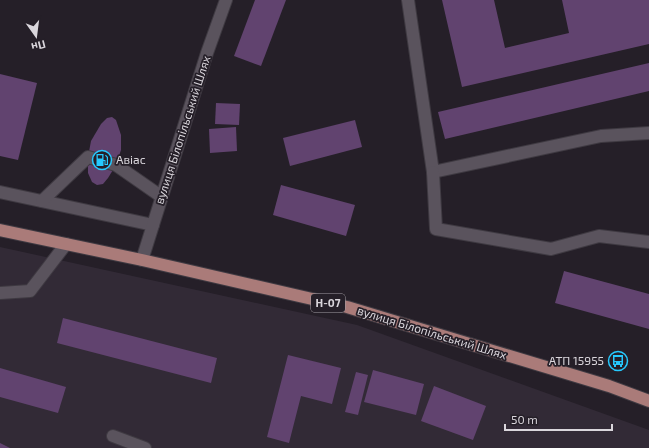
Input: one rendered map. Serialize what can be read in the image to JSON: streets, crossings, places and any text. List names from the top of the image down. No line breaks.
{"streets":{"main road":["вулиця Білопільський Шлях","Н-07"]},"places":{"fuel station":["Авіас"],"bus stop":["АТП 15955"]},"scale_bar":"50 m","north":"bottom"}
